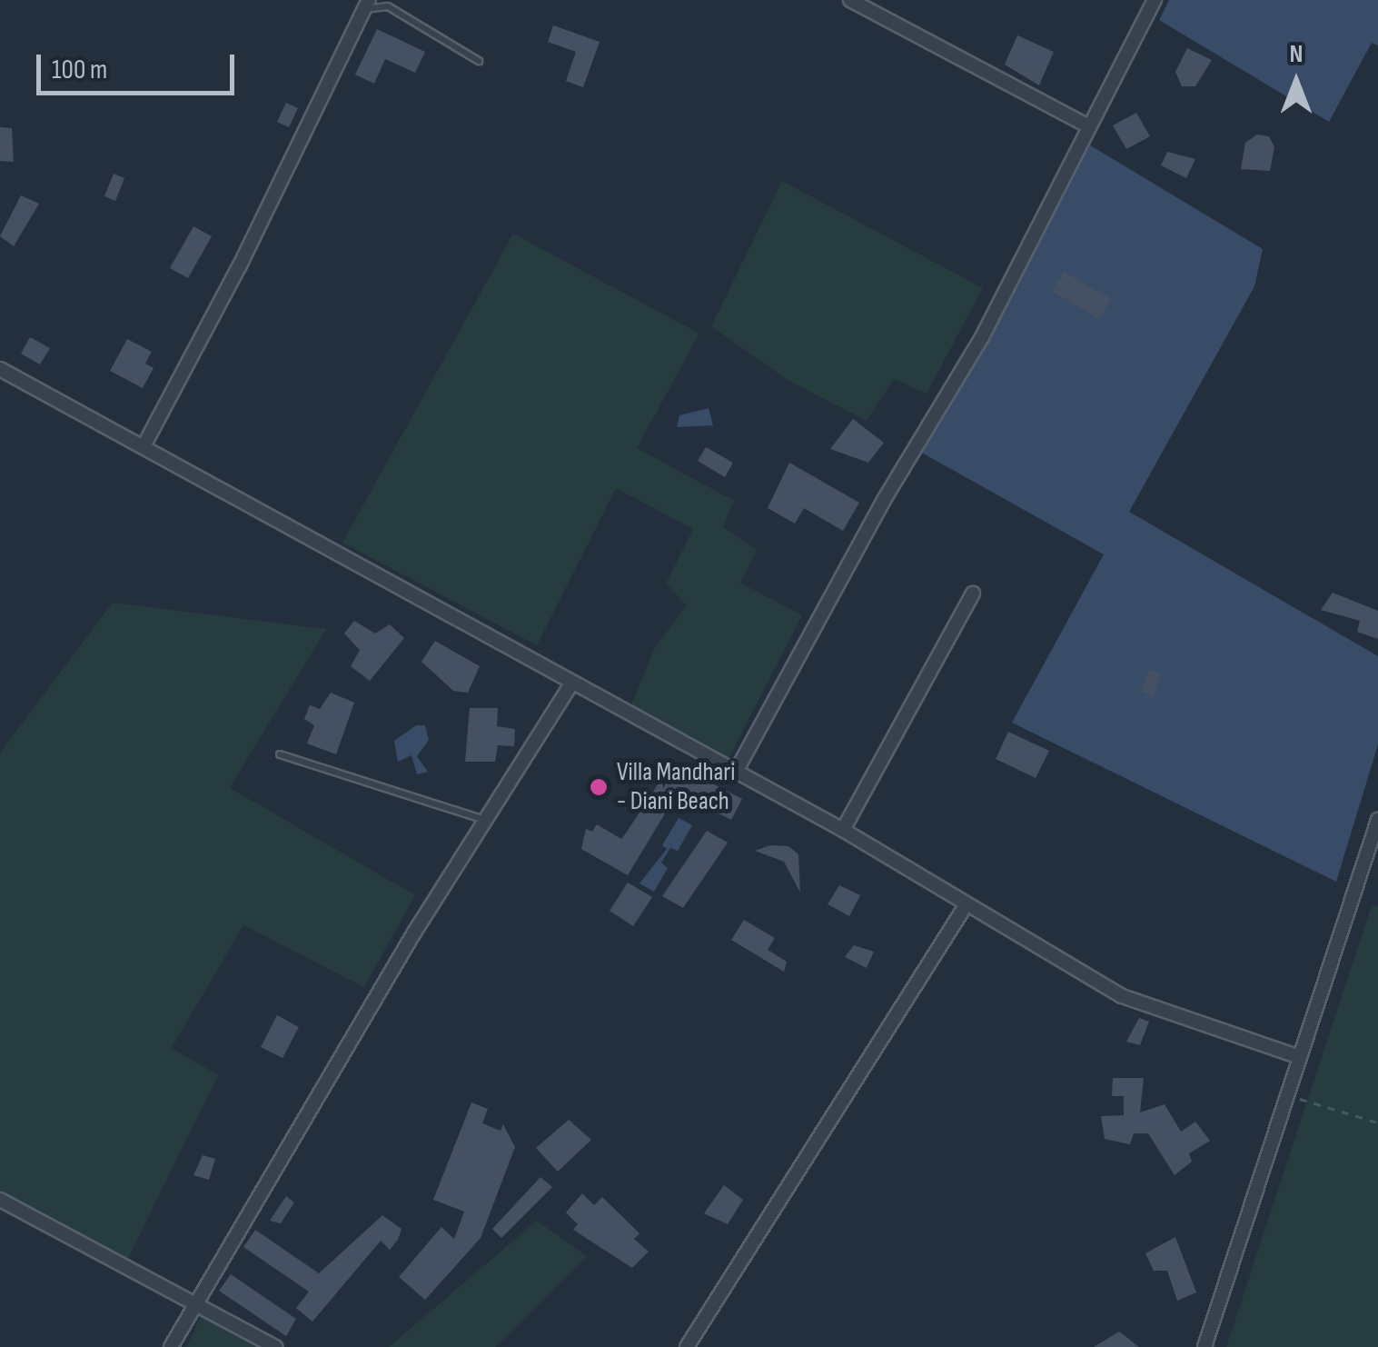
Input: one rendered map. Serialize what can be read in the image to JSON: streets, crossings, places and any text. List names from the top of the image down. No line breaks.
{"places":["Villa Mandhari - Diani Beach"],"scale_bar":"100 m","north":"top"}
